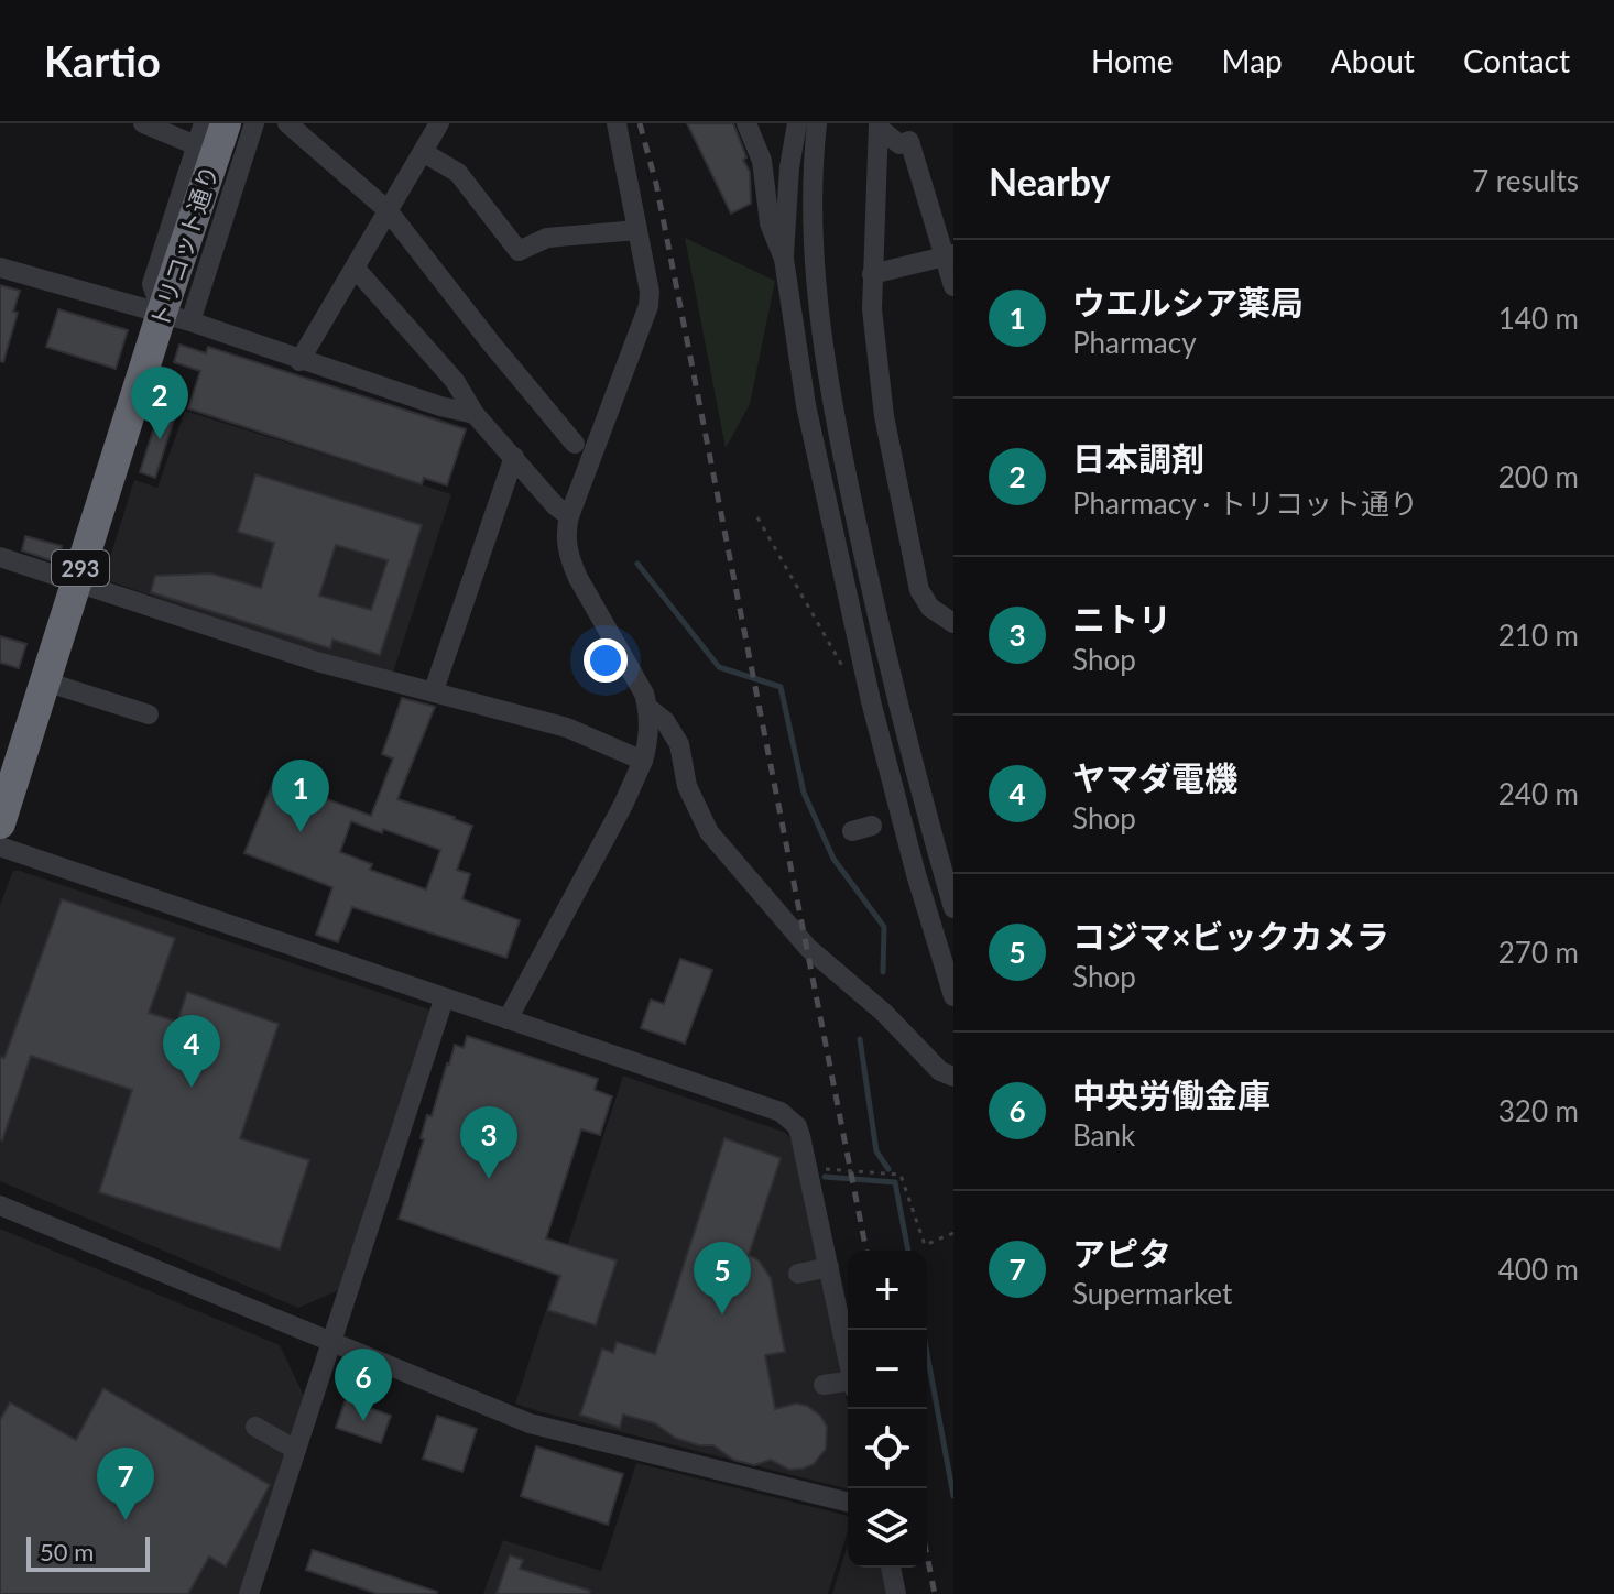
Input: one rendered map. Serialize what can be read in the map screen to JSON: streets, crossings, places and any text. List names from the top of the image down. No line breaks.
{"streets":{"highway":["トリコット通り","293"]},"scale_bar":"50 m","page":{"header":"Kartio","nav":["Home","Map","About","Contact"],"heading":["Nearby","7 results"],"list":[{"mark":"1","name":"ウエルシア薬局","note":"Pharmacy","value":"140 m"},{"mark":"2","name":"日本調剤","note":"Pharmacy · トリコット通り","value":"200 m"},{"mark":"3","name":"ニトリ","note":"Shop","value":"210 m"},{"mark":"4","name":"ヤマダ電機","note":"Shop","value":"240 m"},{"mark":"5","name":"コジマ×ビックカメラ","note":"Shop","value":"270 m"},{"mark":"6","name":"中央労働金庫","note":"Bank","value":"320 m"},{"mark":"7","name":"アピタ","note":"Supermarket","value":"400 m"}],"pins":["2","1","4","3","5","6","7"],"map_buttons":["+","−"],"scale":"50 m"}}
